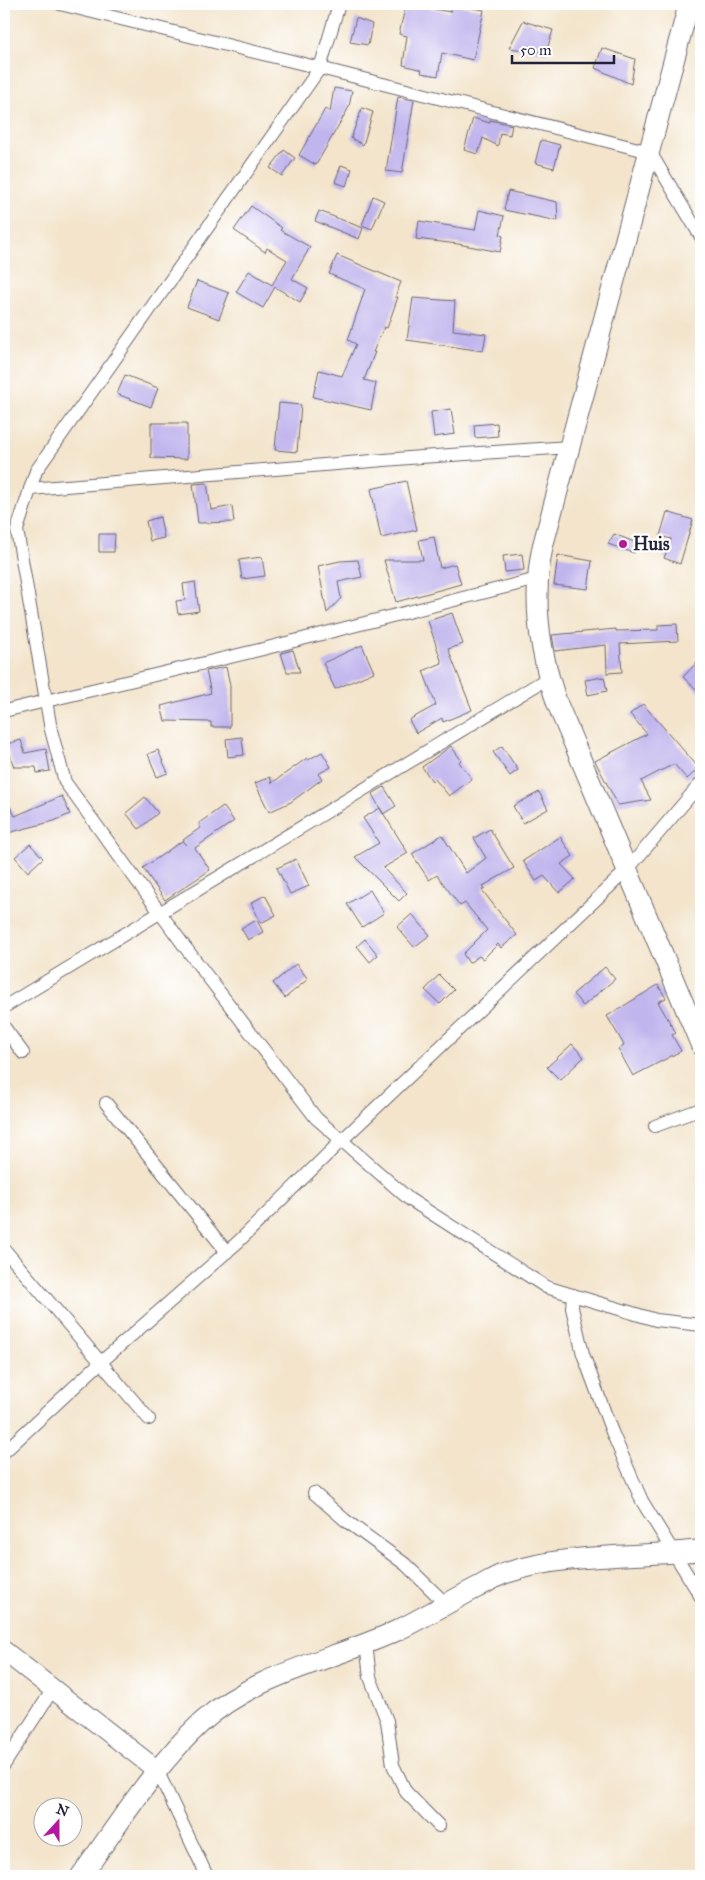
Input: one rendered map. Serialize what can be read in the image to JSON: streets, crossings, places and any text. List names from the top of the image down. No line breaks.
{"places":["Huis"],"scale_bar":"50 m","north":"top"}
